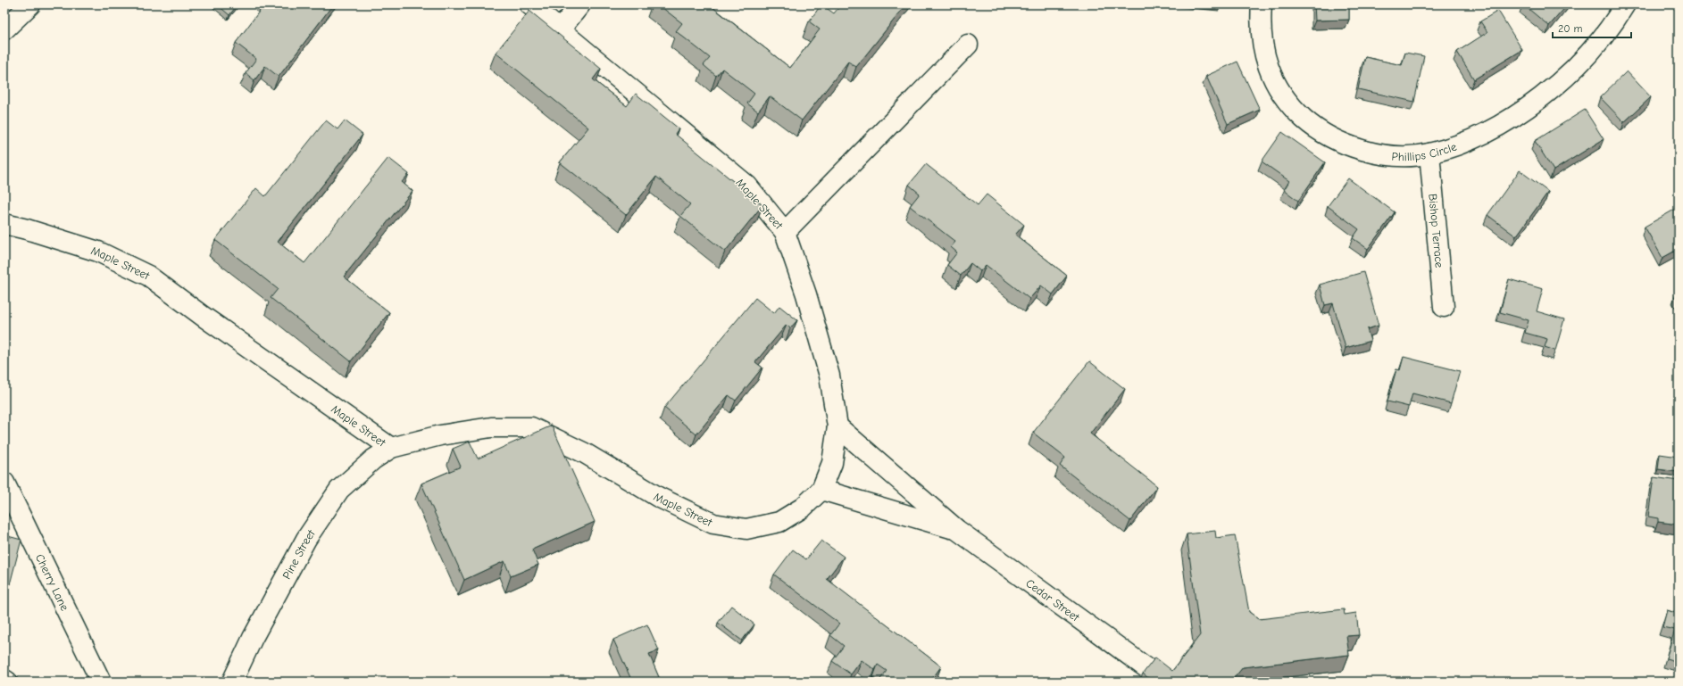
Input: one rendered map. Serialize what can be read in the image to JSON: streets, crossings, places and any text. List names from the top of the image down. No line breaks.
{"streets":{"street":["Phillips Circle","Maple Street","Bishop Terrace","Pine Street","Cherry Lane","Cedar Street"]},"crossings":[["Phillips Circle","Bishop Terrace"],["Maple Street","Pine Street"]],"scale_bar":"20 m"}
